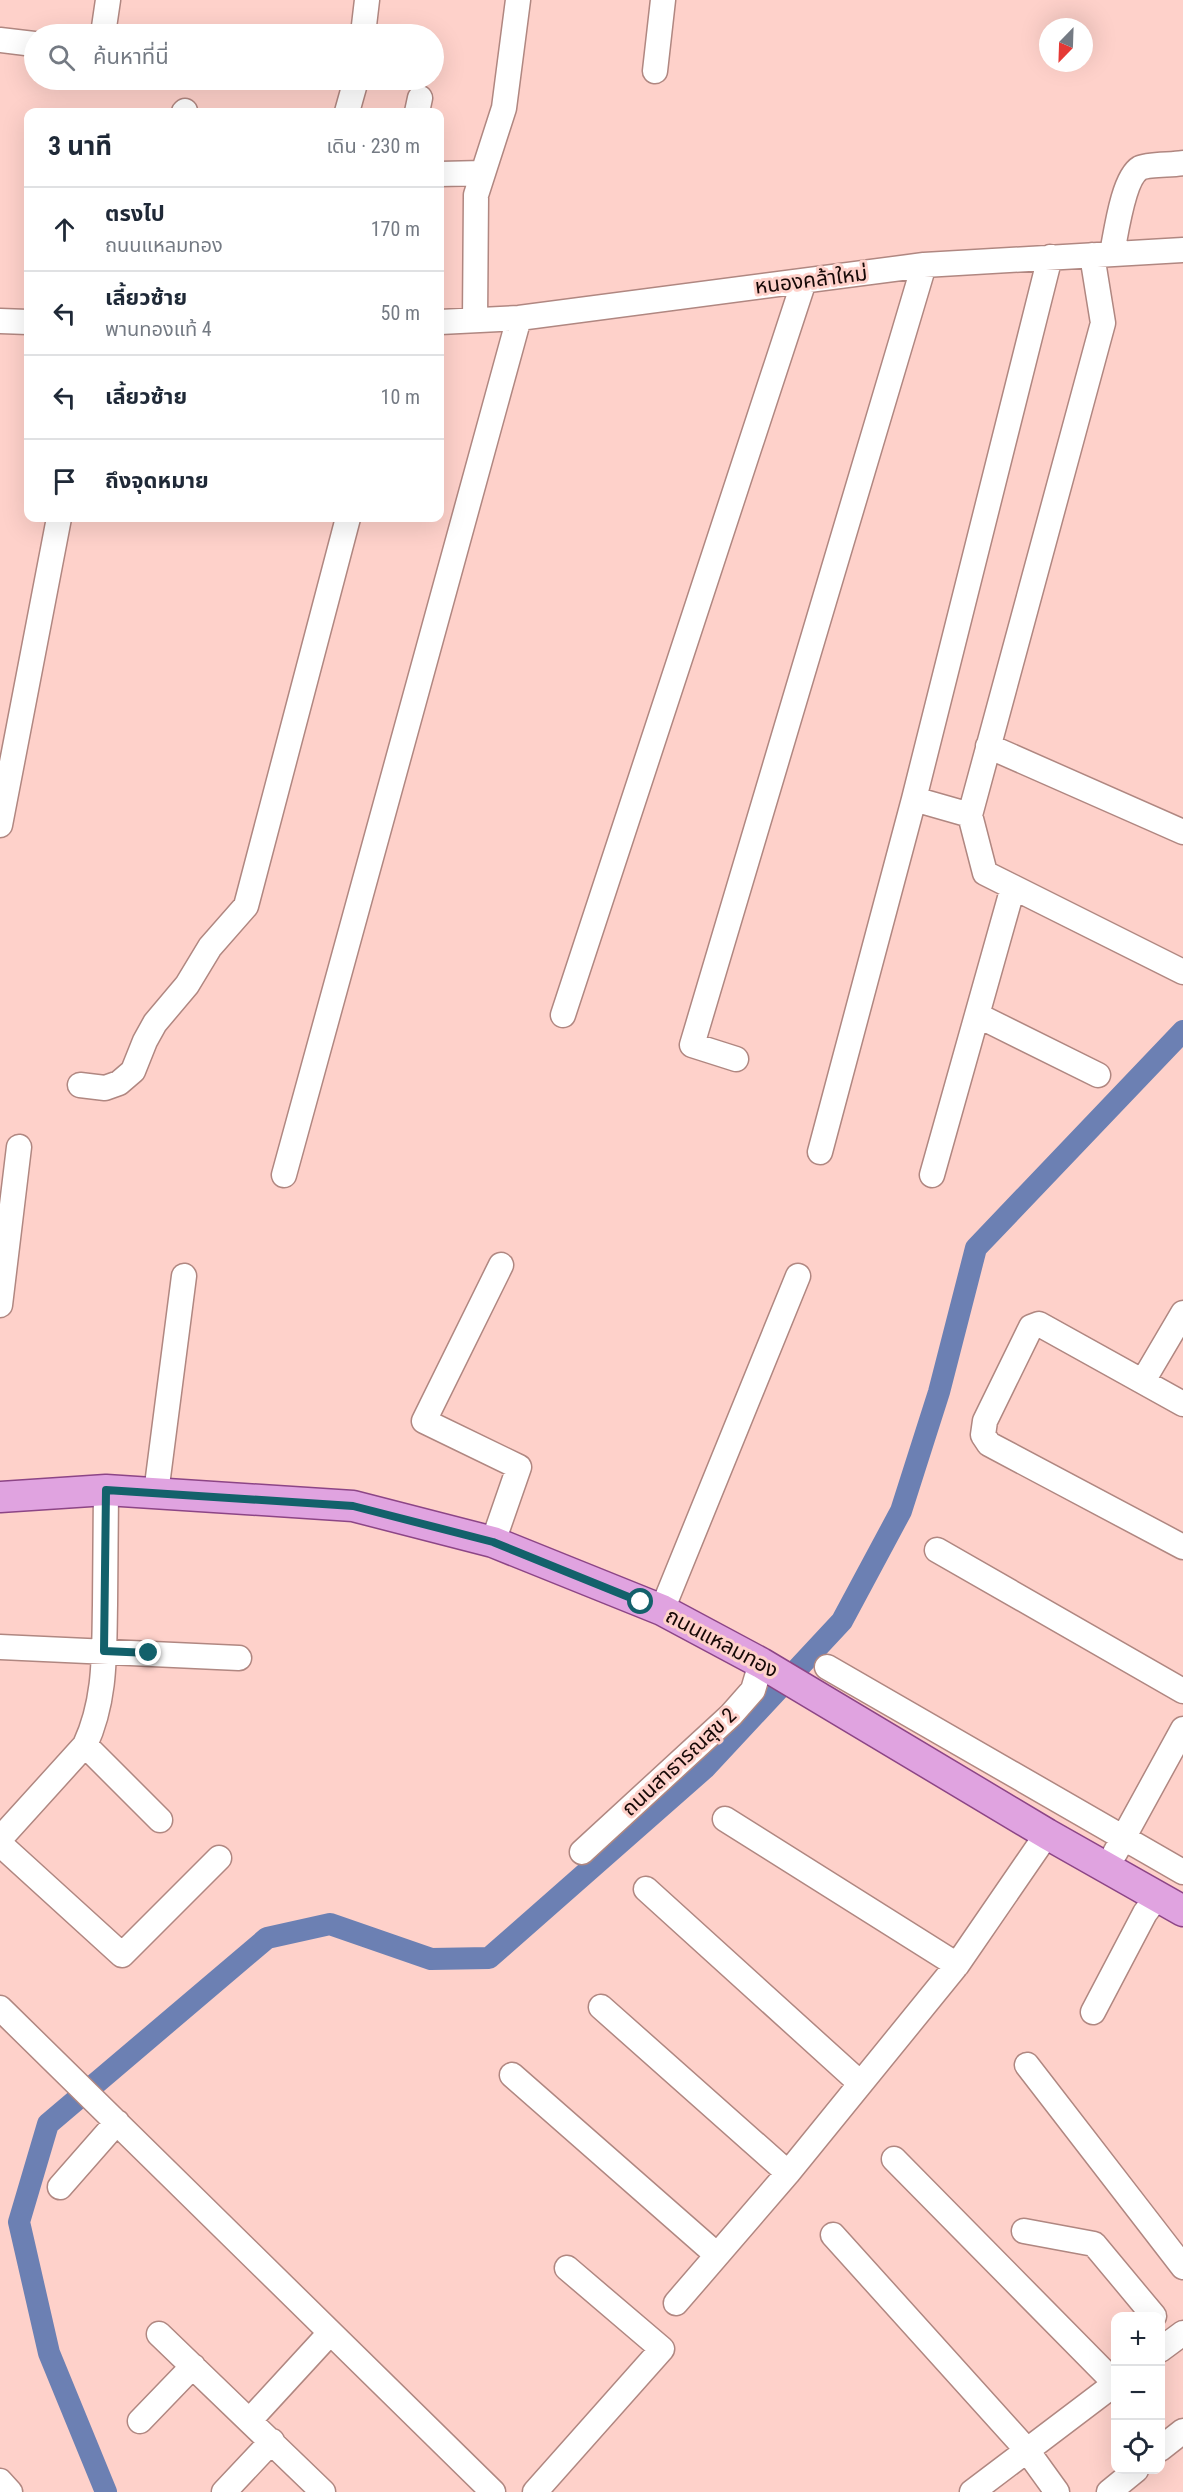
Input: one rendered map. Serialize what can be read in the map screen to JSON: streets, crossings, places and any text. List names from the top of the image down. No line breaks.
{"streets":{"main road":["ถนนแหลมทอง"],"street":["หนองคล้าใหม่","ถนนสาธารณสุข 2"]},"crossings":[["ถนนแหลมทอง","ถนนสาธารณสุข 2"]],"north":"bottom left","page":{"search":"ค้นหาที่นี่","heading":["3 นาที","เดิน · 230 m"],"list":[["ตรงไป","ถนนแหลมทอง","170 m"],["เลี้ยวซ้าย","พานทองแท้ 4","50 m"],["เลี้ยวซ้าย","10 m"],"ถึงจุดหมาย"],"map_buttons":["+","−"]}}
